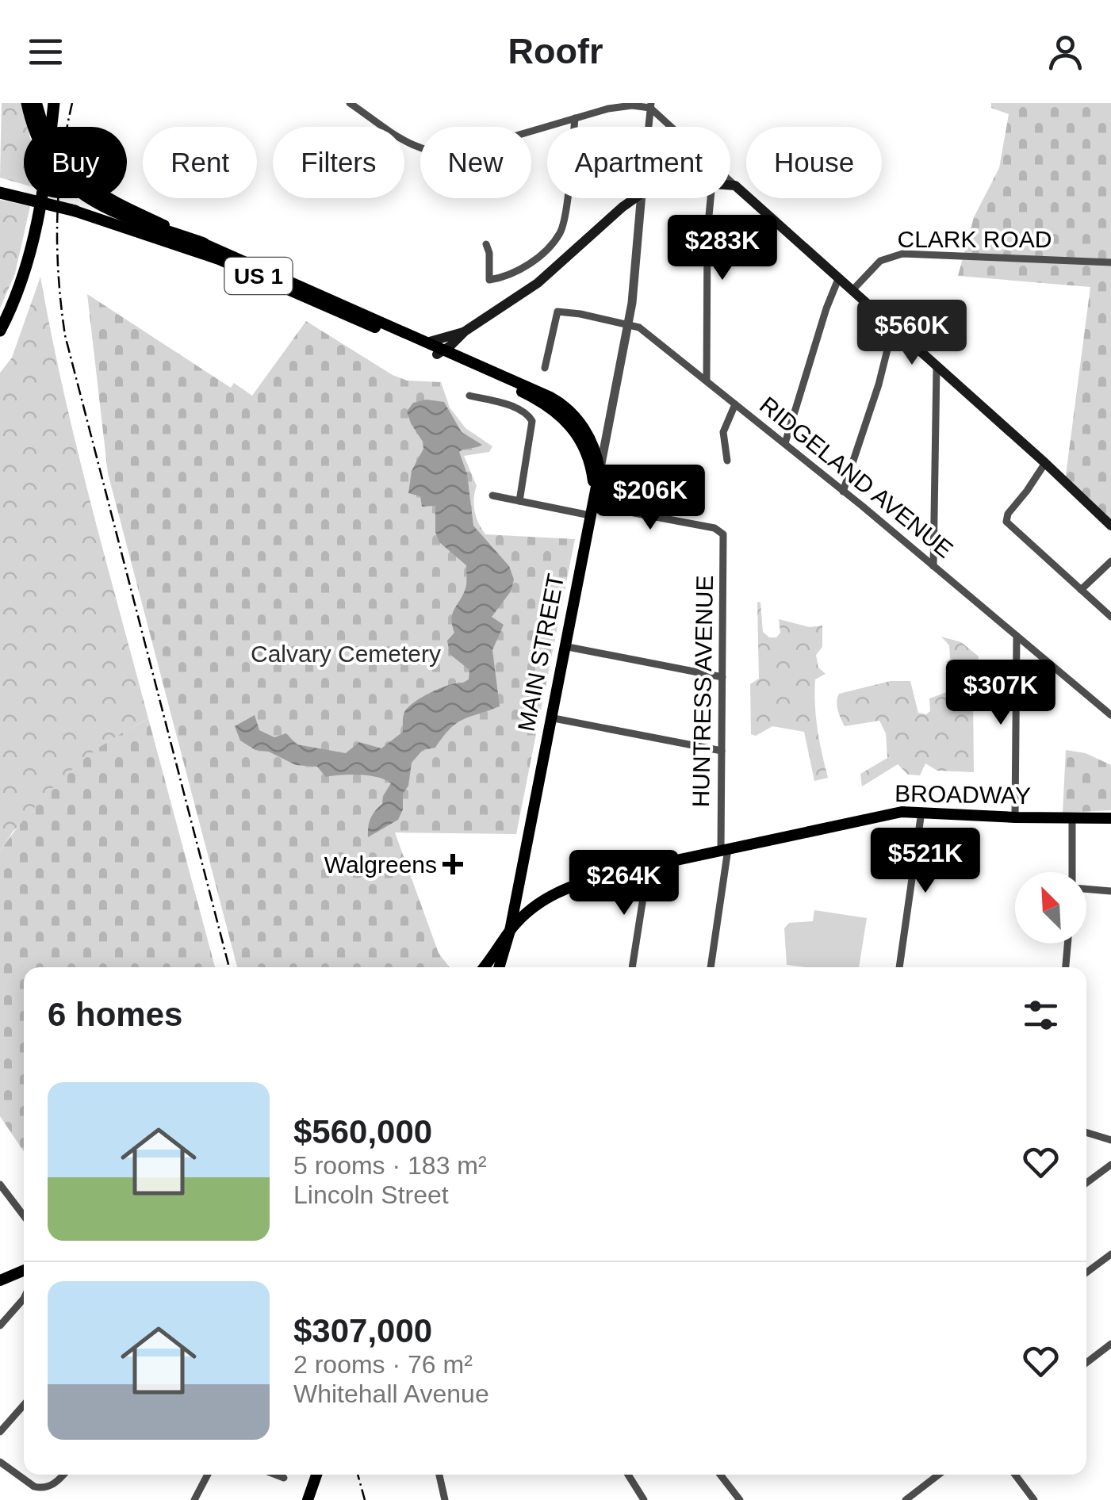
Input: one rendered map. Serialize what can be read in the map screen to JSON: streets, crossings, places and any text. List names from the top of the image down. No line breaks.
{"streets":{"highway":["US 1"],"main road":["MAIN STREET","BROADWAY"],"street":["CLARK ROAD","RIDGELAND AVENUE","HUNTRESS AVENUE"]},"crossings":[["US 1","MAIN STREET"],["US 1","HUNTRESS AVENUE"],["RIDGELAND AVENUE","MAIN STREET"],["MAIN STREET","HUNTRESS AVENUE"],["MAIN STREET","BROADWAY"],["HUNTRESS AVENUE","BROADWAY"]],"parks":["Calvary Cemetery"],"places":{"health":["Walgreens"]},"north":"top left","page":{"header":"Roofr","chip":["Buy","Rent","Filters","New","Apartment","House"],"price":["$283K","$560K","$206K","$307K","$521K","$264K"],"heading":"6 homes","list":[{"name":"$560,000","note":"5 rooms · 183 m² · Lincoln Street"},{"name":"$307,000","note":"2 rooms · 76 m² · Whitehall Avenue"}]}}
